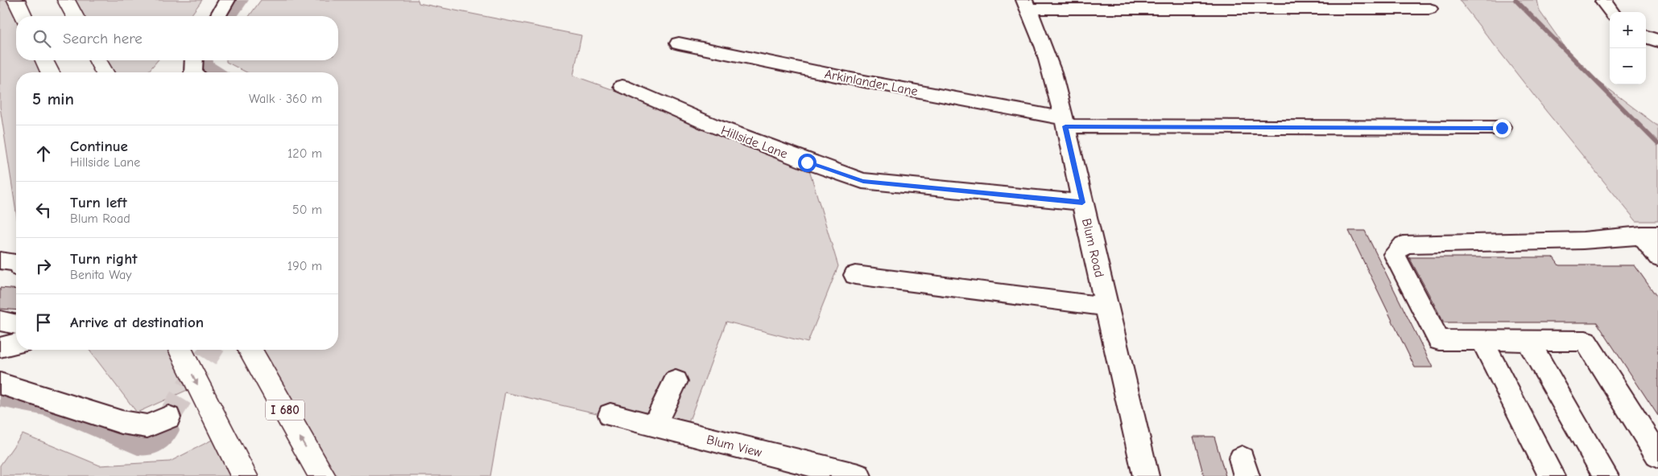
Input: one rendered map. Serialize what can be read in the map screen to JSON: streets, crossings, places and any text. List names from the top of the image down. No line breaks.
{"streets":{"highway":["I 680"],"street":["Arkinlander Lane","Hillside Lane","Blum Road","Blum View"]},"crossings":[["Arkinlander Lane","Blum Road"],["Hillside Lane","Blum Road"]],"page":{"map_buttons":["+","−"],"search":"Search here","heading":["5 min","Walk · 360 m"],"list":[["Continue","Hillside Lane","120 m"],["Turn left","Blum Road","50 m"],["Turn right","Benita Way","190 m"],"Arrive at destination"]}}
